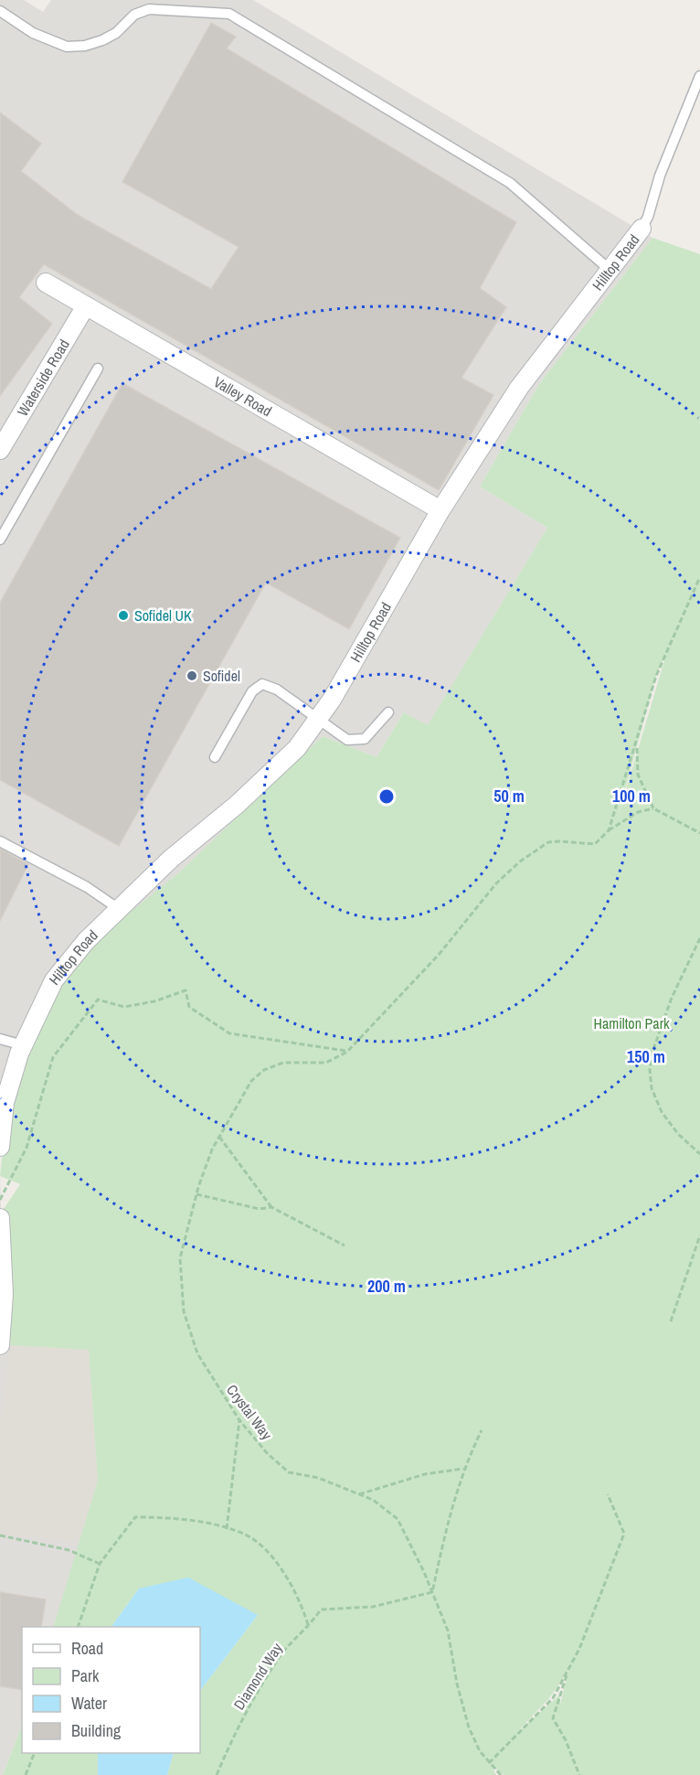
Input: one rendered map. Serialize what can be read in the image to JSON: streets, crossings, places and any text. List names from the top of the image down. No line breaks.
{"streets":{"street":["Hilltop Road","Waterside Road","Valley Road"],"path":["Crystal Way","Diamond Way"]},"crossings":[["Hilltop Road","Valley Road"],["Waterside Road","Valley Road"],["Crystal Way","Diamond Way"]],"parks":["Hamilton Park"],"places":["Sofidel UK","Sofidel"],"legend":["Road","Park","Water","Building"],"rings":["50 m","100 m","150 m","200 m"]}
